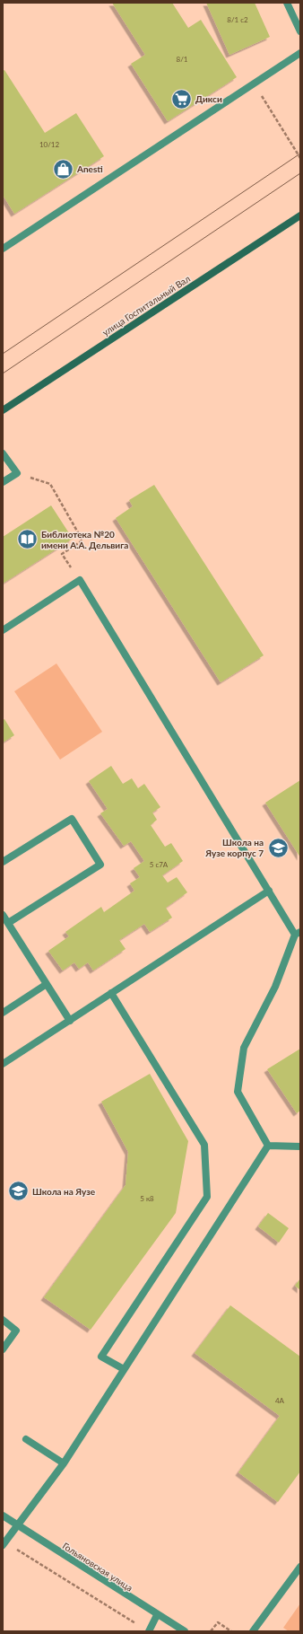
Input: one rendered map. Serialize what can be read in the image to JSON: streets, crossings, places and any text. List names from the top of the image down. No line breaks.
{"streets":{"main road":["улица Госпитальный Вал"],"street":["Гольяновская улица"]},"places":{"supermarket":["Дикси"],"shop":["Anesti"],"library":["Библиотека №20 имени А.А. Дельвига"],"school or university":["Школа на Яузе корпус 7","Школа на Яузе"]},"house_numbers":["8/1 с2","8/1","10/12","5 с7А","5 к8","4А"]}
